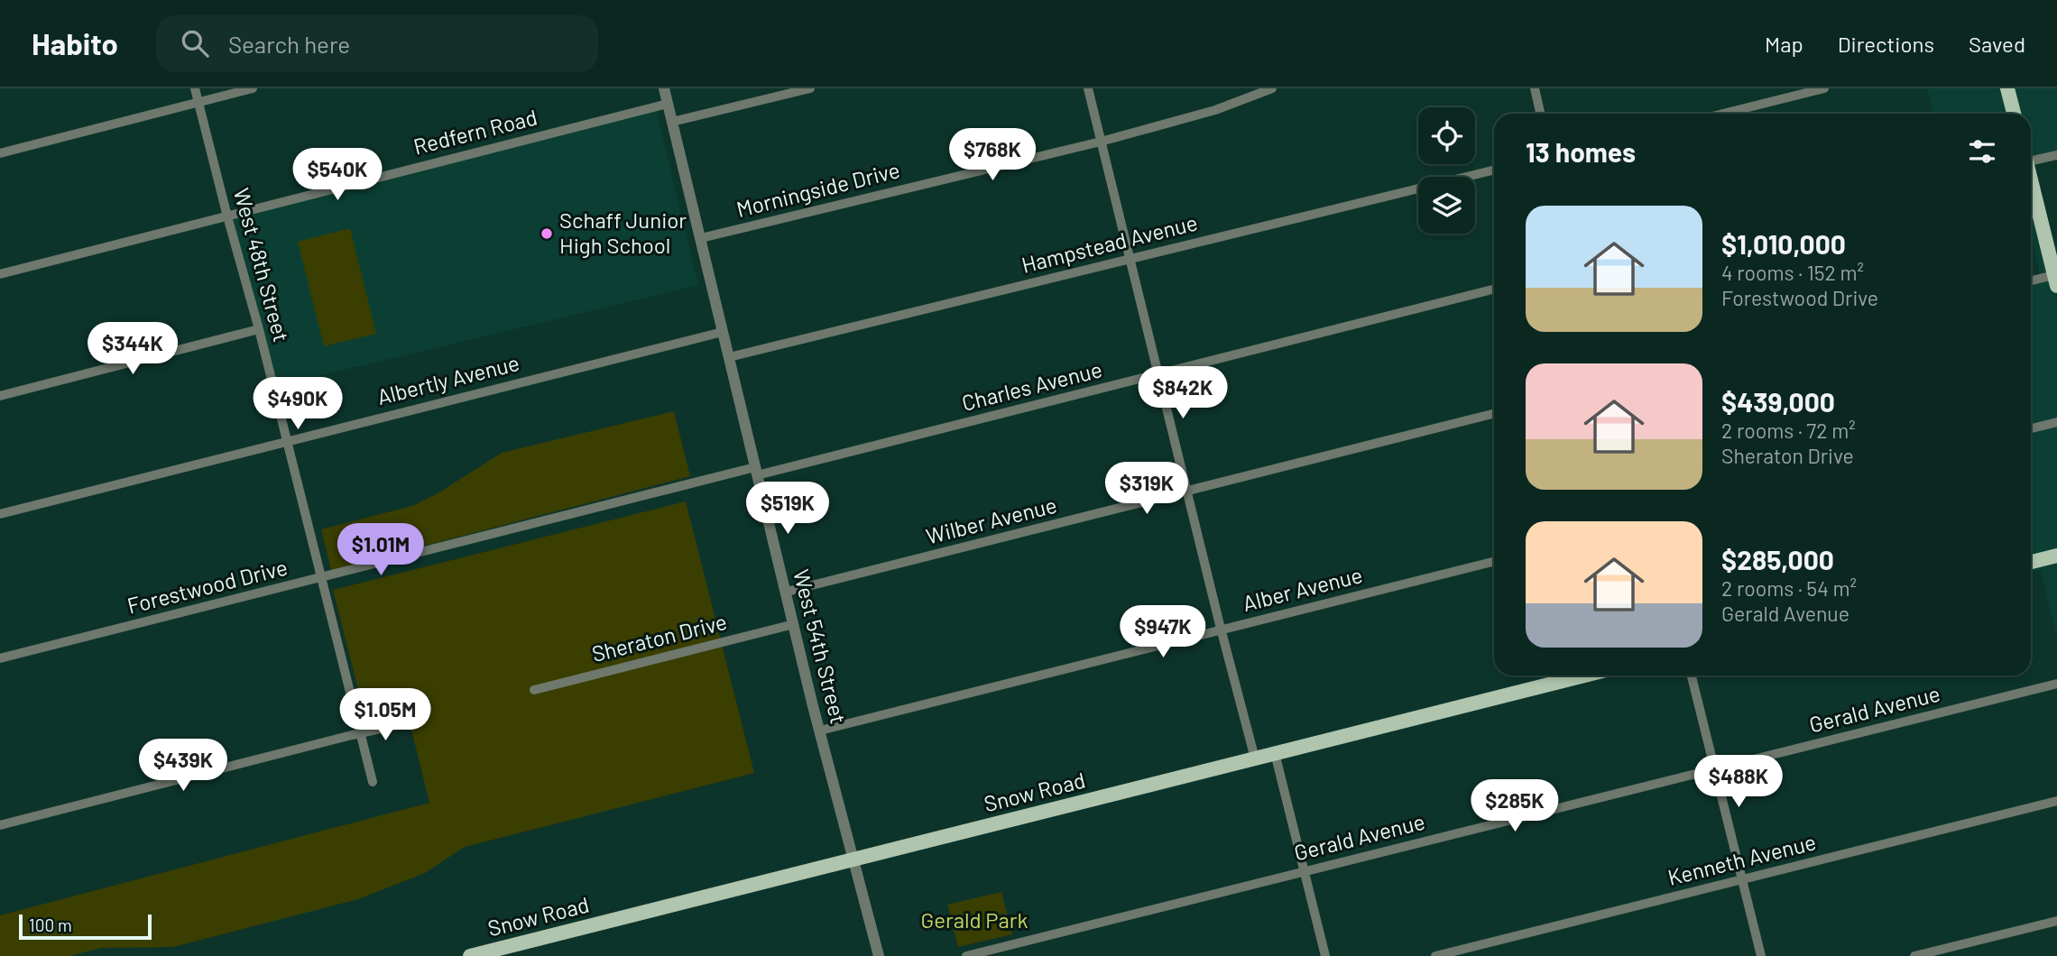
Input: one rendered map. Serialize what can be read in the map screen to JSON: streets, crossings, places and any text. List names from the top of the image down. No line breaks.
{"streets":{"main road":["Snow Road"],"street":["Redfern Road","Morningside Drive","Hampstead Avenue","West 48th Street","Albertly Avenue","Charles Avenue","Wilber Avenue","Forestwood Drive","Alber Avenue","Sheraton Drive","West 54th Street","Gerald Avenue","Kenneth Avenue"]},"crossings":[["Redfern Road","West 48th Street"],["Redfern Road","West 54th Street"],["Morningside Drive","West 54th Street"],["Hampstead Avenue","West 54th Street"],["West 48th Street","Albertly Avenue"],["West 48th Street","Forestwood Drive"],["Albertly Avenue","West 54th Street"],["Charles Avenue","Forestwood Drive"],["Charles Avenue","West 54th Street"],["Wilber Avenue","West 54th Street"],["Forestwood Drive","West 54th Street"],["Alber Avenue","West 54th Street"],["Sheraton Drive","West 54th Street"],["West 54th Street","Snow Road"]],"parks":["Gerald Park"],"places":["Schaff Junior High School"],"scale_bar":"100 m","page":{"header":"Habito","search":"Search here","nav":["Map","Directions","Saved"],"heading":"13 homes","price":["$768K","$540K","$344K","$842K","$490K","$319K","$519K","$1.01M","$947K","$1.05M","$439K","$488K","$285K"],"list":[{"name":"$1,010,000","note":"4 rooms · 152 m² · Forestwood Drive"},{"name":"$439,000","note":"2 rooms · 72 m² · Sheraton Drive"},{"name":"$285,000","note":"2 rooms · 54 m² · Gerald Avenue"}],"scale":"100 m"}}
